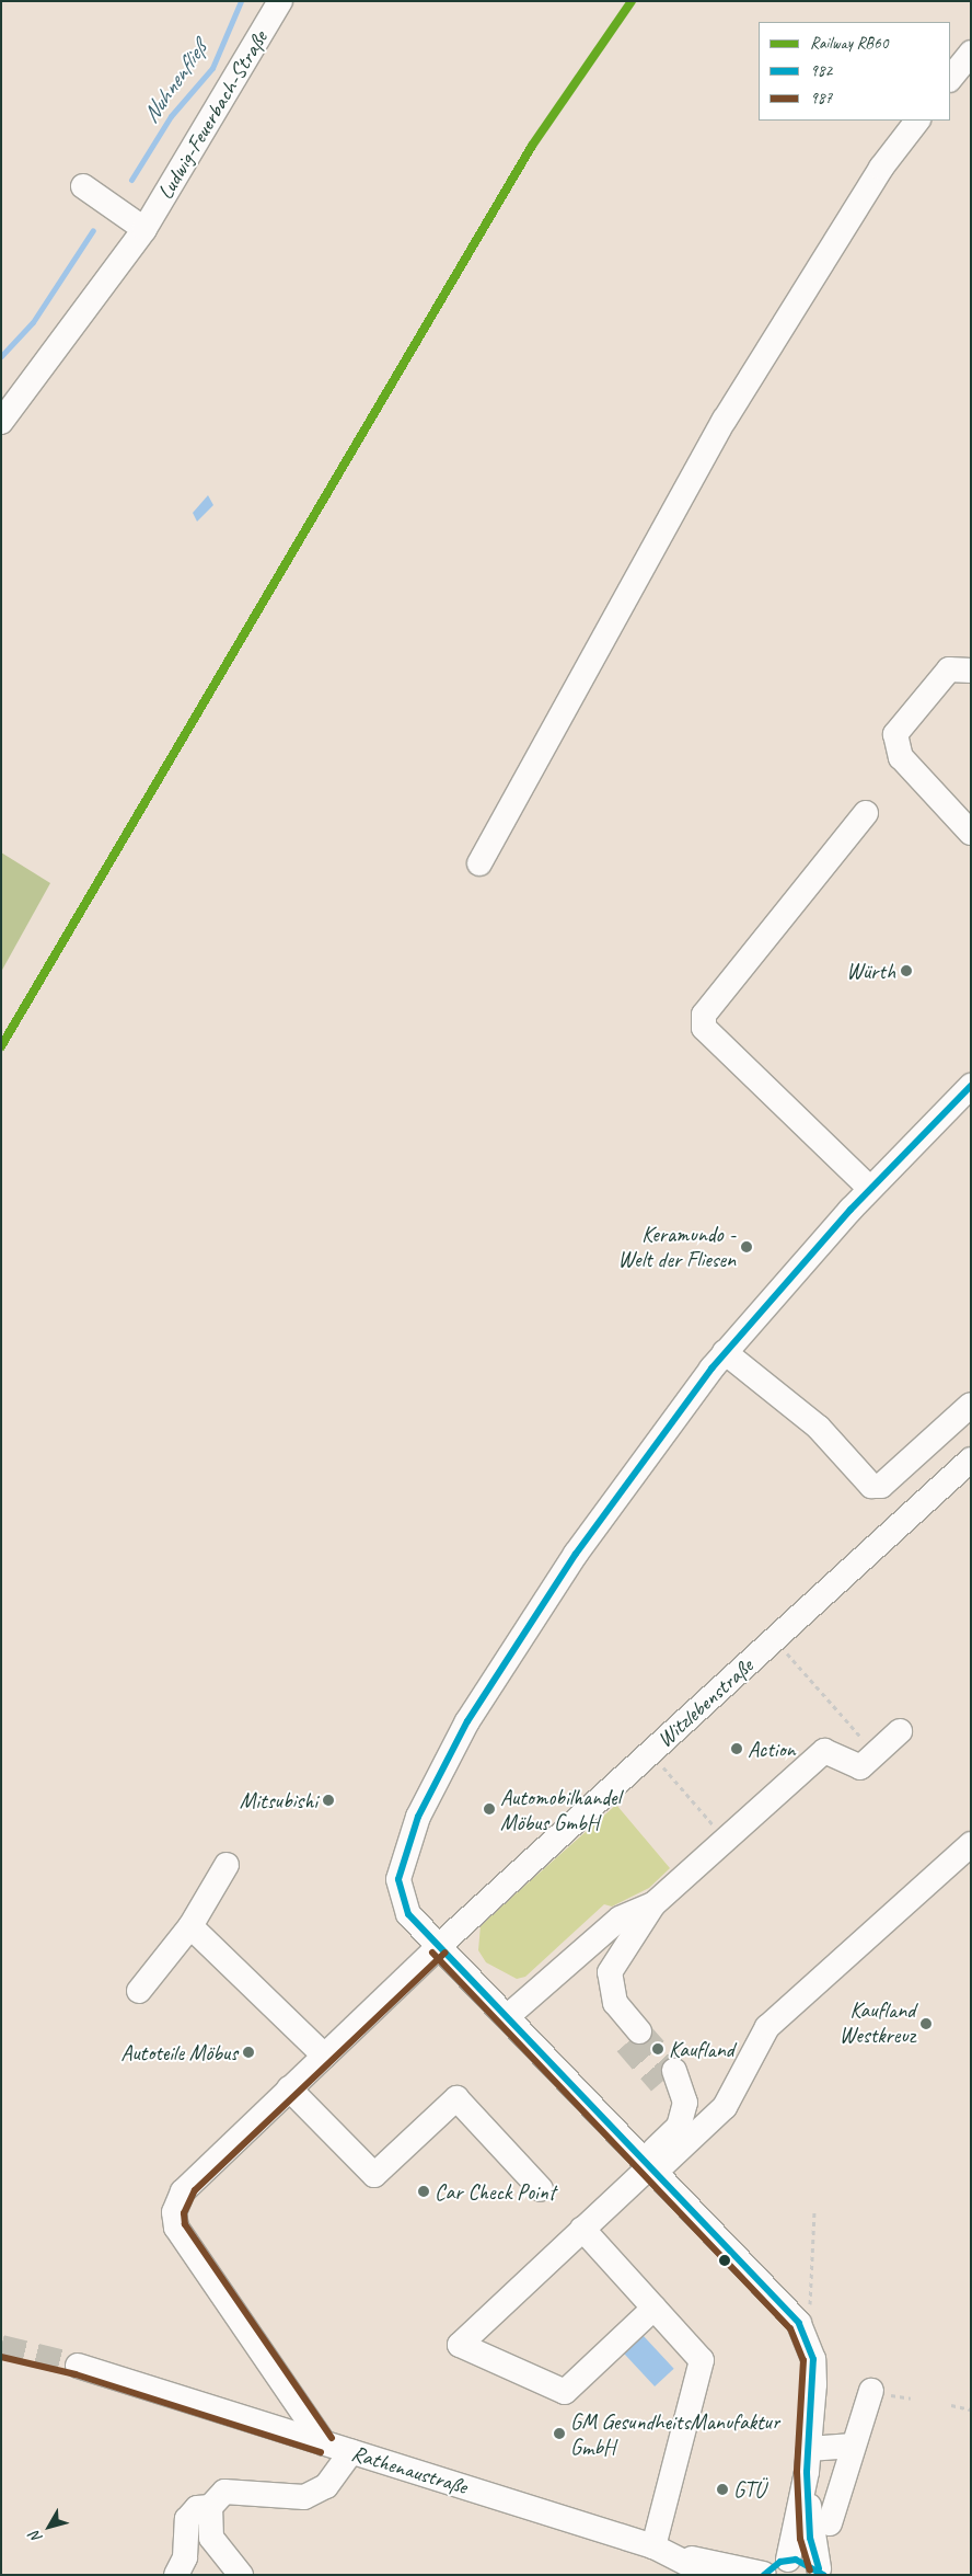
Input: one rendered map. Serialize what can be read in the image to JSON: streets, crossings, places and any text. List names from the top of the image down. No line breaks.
{"streets":{"street":["Ludwig-Feuerbach-Straße","Witzlebenstraße","Rathenaustraße"]},"crossings":[["Witzlebenstraße","Rathenaustraße"]],"water":["Nuhnenfließ"],"places":["Würth","Keramundo - Welt der Fliesen","Action","Mitsubishi","Automobilhandel Möbus GmbH","Kaufland Westkreuz","Kaufland","Autoteile Möbus","Car Check Point","GM GesundheitsManufaktur GmbH","GTÜ"],"lines":["rail line RB60","transit line 982","transit line 987"],"legend":["Railway RB60","982","987"],"north":"bottom left"}
